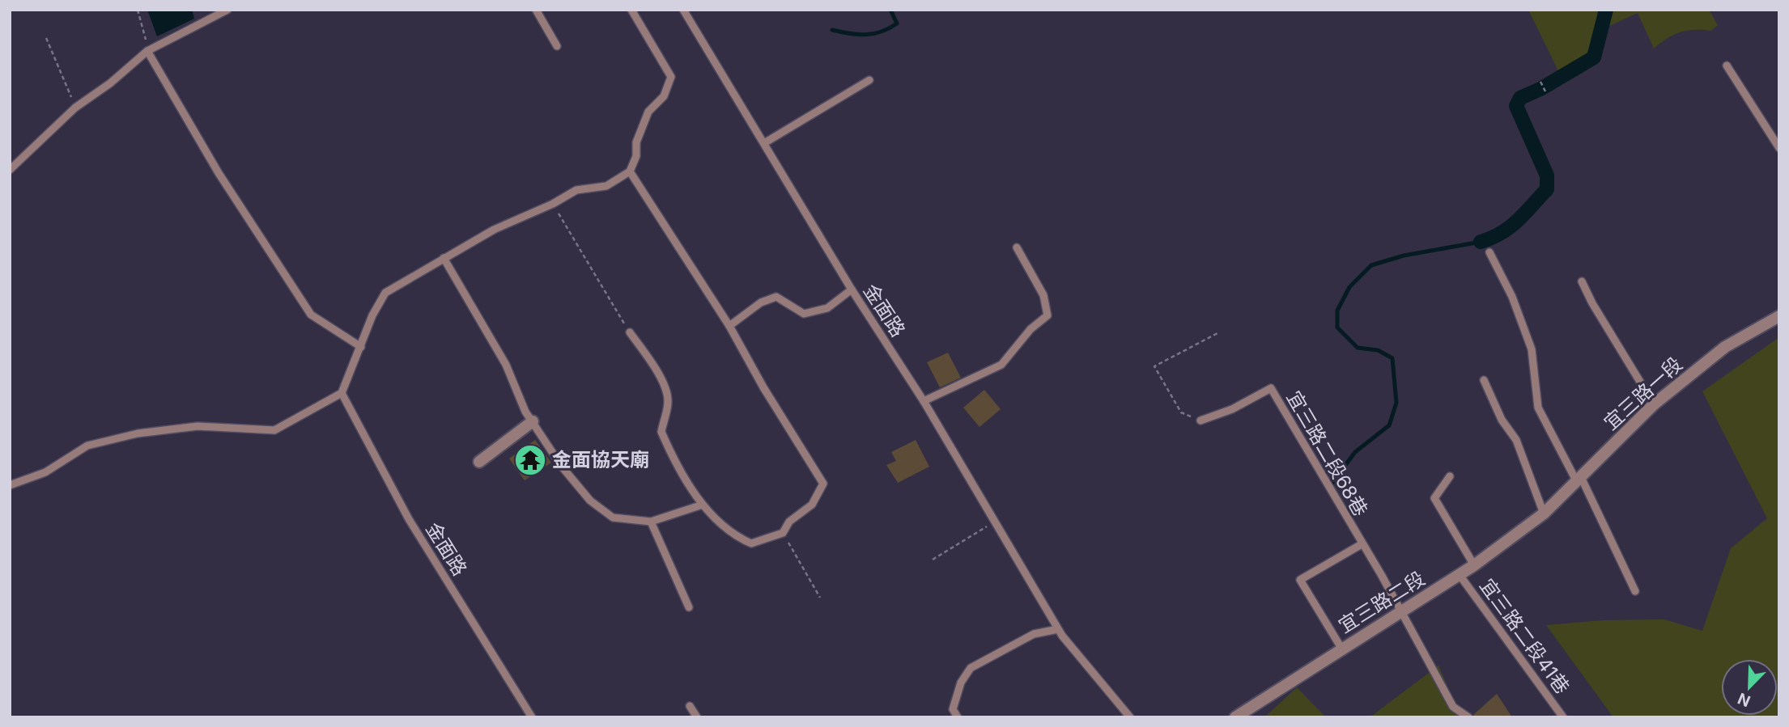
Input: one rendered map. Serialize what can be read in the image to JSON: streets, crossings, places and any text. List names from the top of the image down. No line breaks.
{"streets":{"street":["宜三路一段","宜三路二段"],"lane":["金面路","宜三路二段68巷","宜三路二段41巷"]},"crossings":[["宜三路一段","宜三路二段"],["宜三路二段68巷","宜三路二段"],["宜三路二段","宜三路二段41巷"]],"places":{"temple":["金面協天廟"]},"north":"bottom left"}
